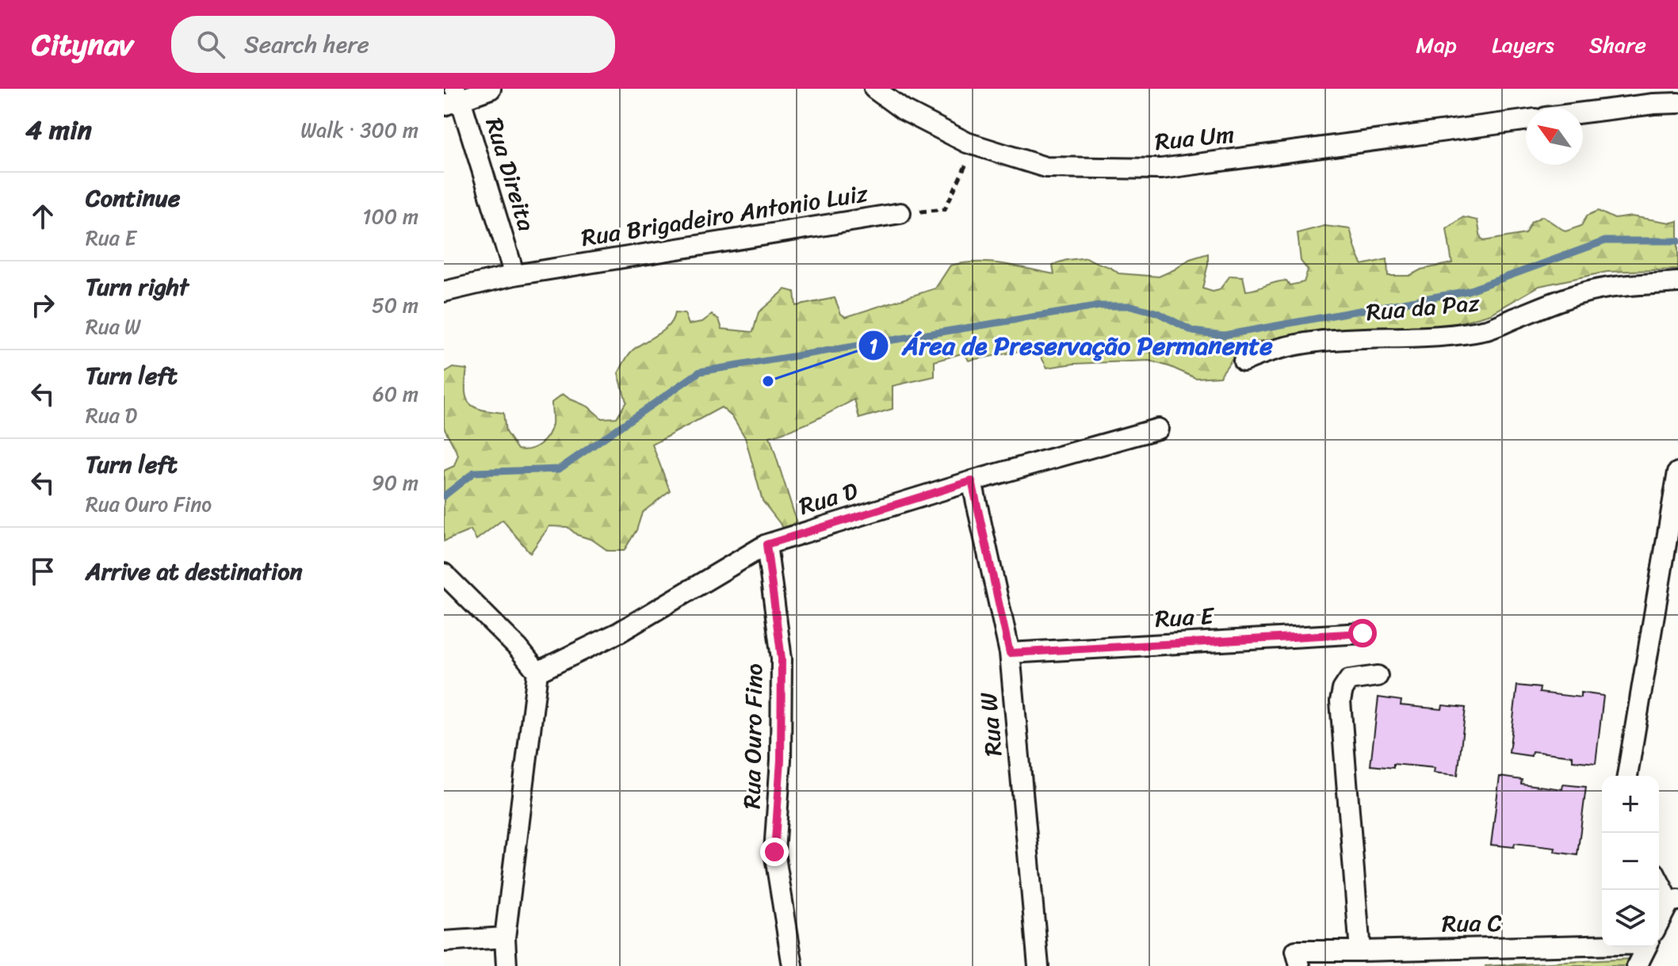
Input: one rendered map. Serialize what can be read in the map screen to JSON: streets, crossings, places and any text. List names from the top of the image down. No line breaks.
{"streets":{"street":["Rua Um","Rua Direita","Rua Brigadeiro Antonio Luiz","Rua da Paz","Rua D","Rua E","Rua W","Rua Ouro Fino","Rua C"]},"crossings":[["Rua Um","Rua Brigadeiro Antonio Luiz"],["Rua Direita","Rua Brigadeiro Antonio Luiz"],["Rua D","Rua W"],["Rua D","Rua Ouro Fino"],["Rua E","Rua W"]],"places":["Área de Preservação Permanente"],"north":"top left","page":{"header":"Citynav","search":"Search here","nav":["Map","Layers","Share"],"heading":["4 min","Walk · 300 m"],"list":[["Continue","Rua E","100 m"],["Turn right","Rua W","50 m"],["Turn left","Rua D","60 m"],["Turn left","Rua Ouro Fino","90 m"],"Arrive at destination"],"map_buttons":["+","−"]}}
